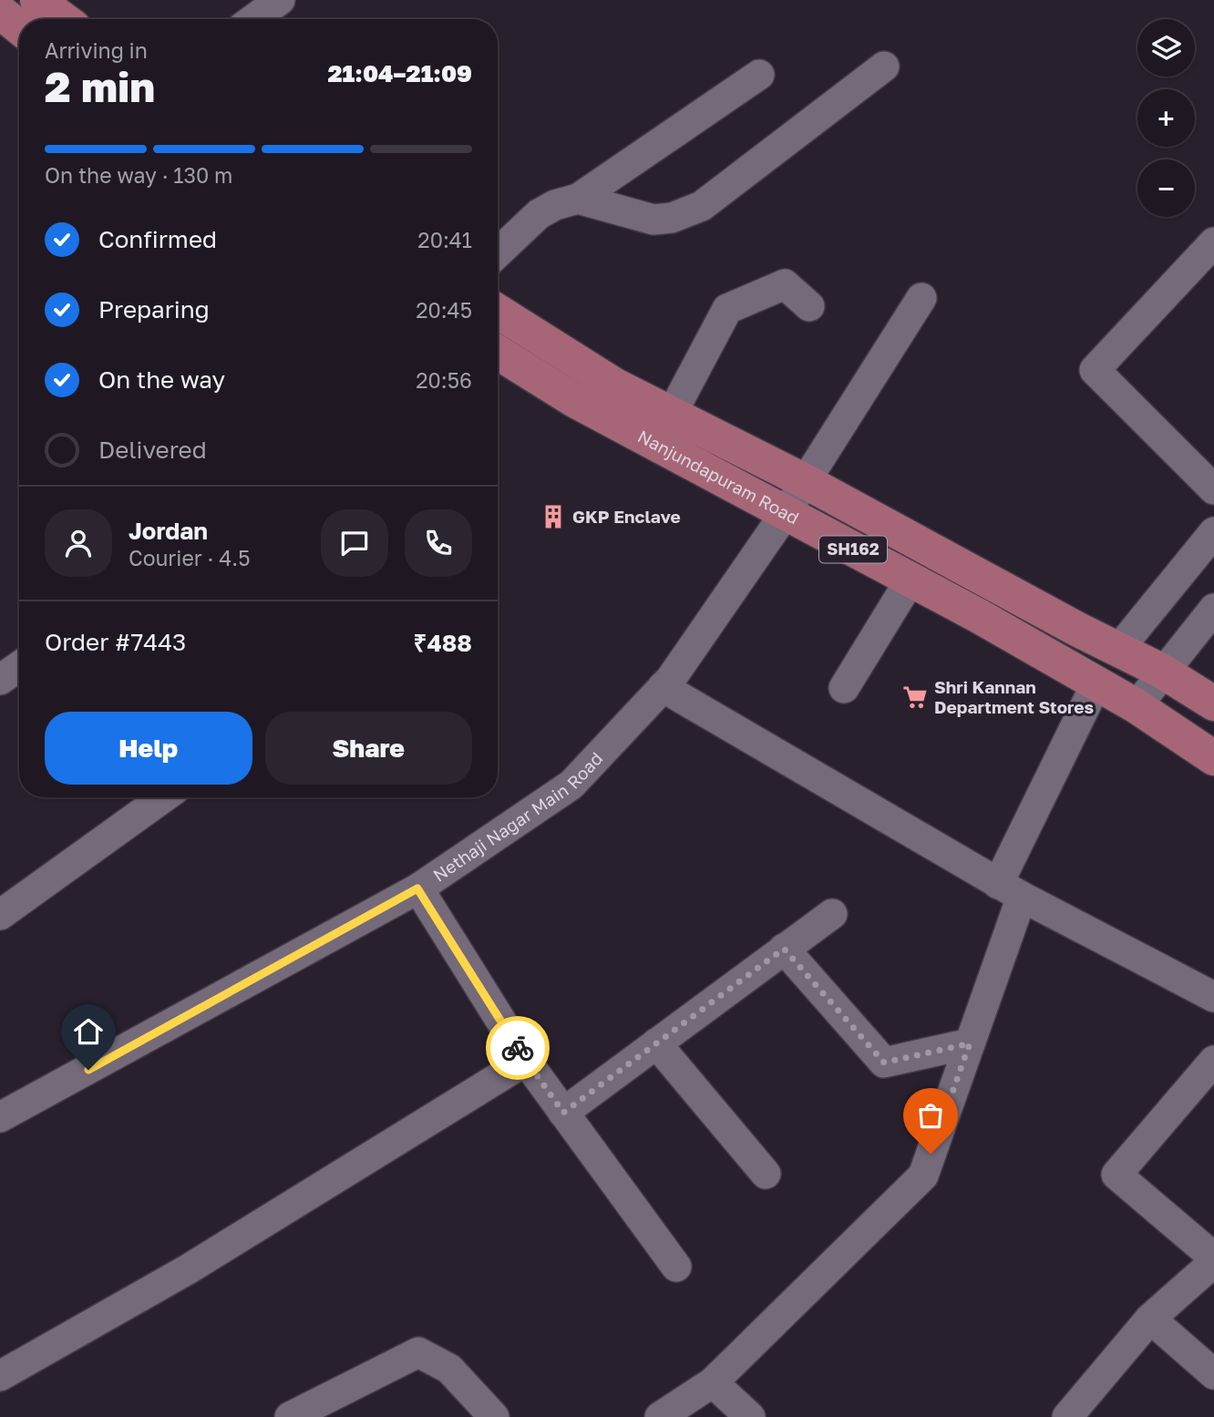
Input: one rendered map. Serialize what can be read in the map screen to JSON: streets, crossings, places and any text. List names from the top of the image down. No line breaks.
{"streets":{"main road":["Nanjundapuram Road","SH162"],"street":["Nethaji Nagar Main Road"]},"crossings":[["Nanjundapuram Road","Nethaji Nagar Main Road"]],"places":{"building":["GKP Enclave"],"supermarket":["Shri Kannan Department Stores"]},"page":{"map_buttons":["+","−"],"heading":["2 min","Arriving in","21:04–21:09"],"panel":["Jordan","Courier · 4.5","Order #7443","₹488"],"bar":"On the way · 130 m","list":[["Confirmed","20:41"],["Preparing","20:45"],["On the way","20:56"],"Delivered"],"buttons":["Help","Share"]}}
